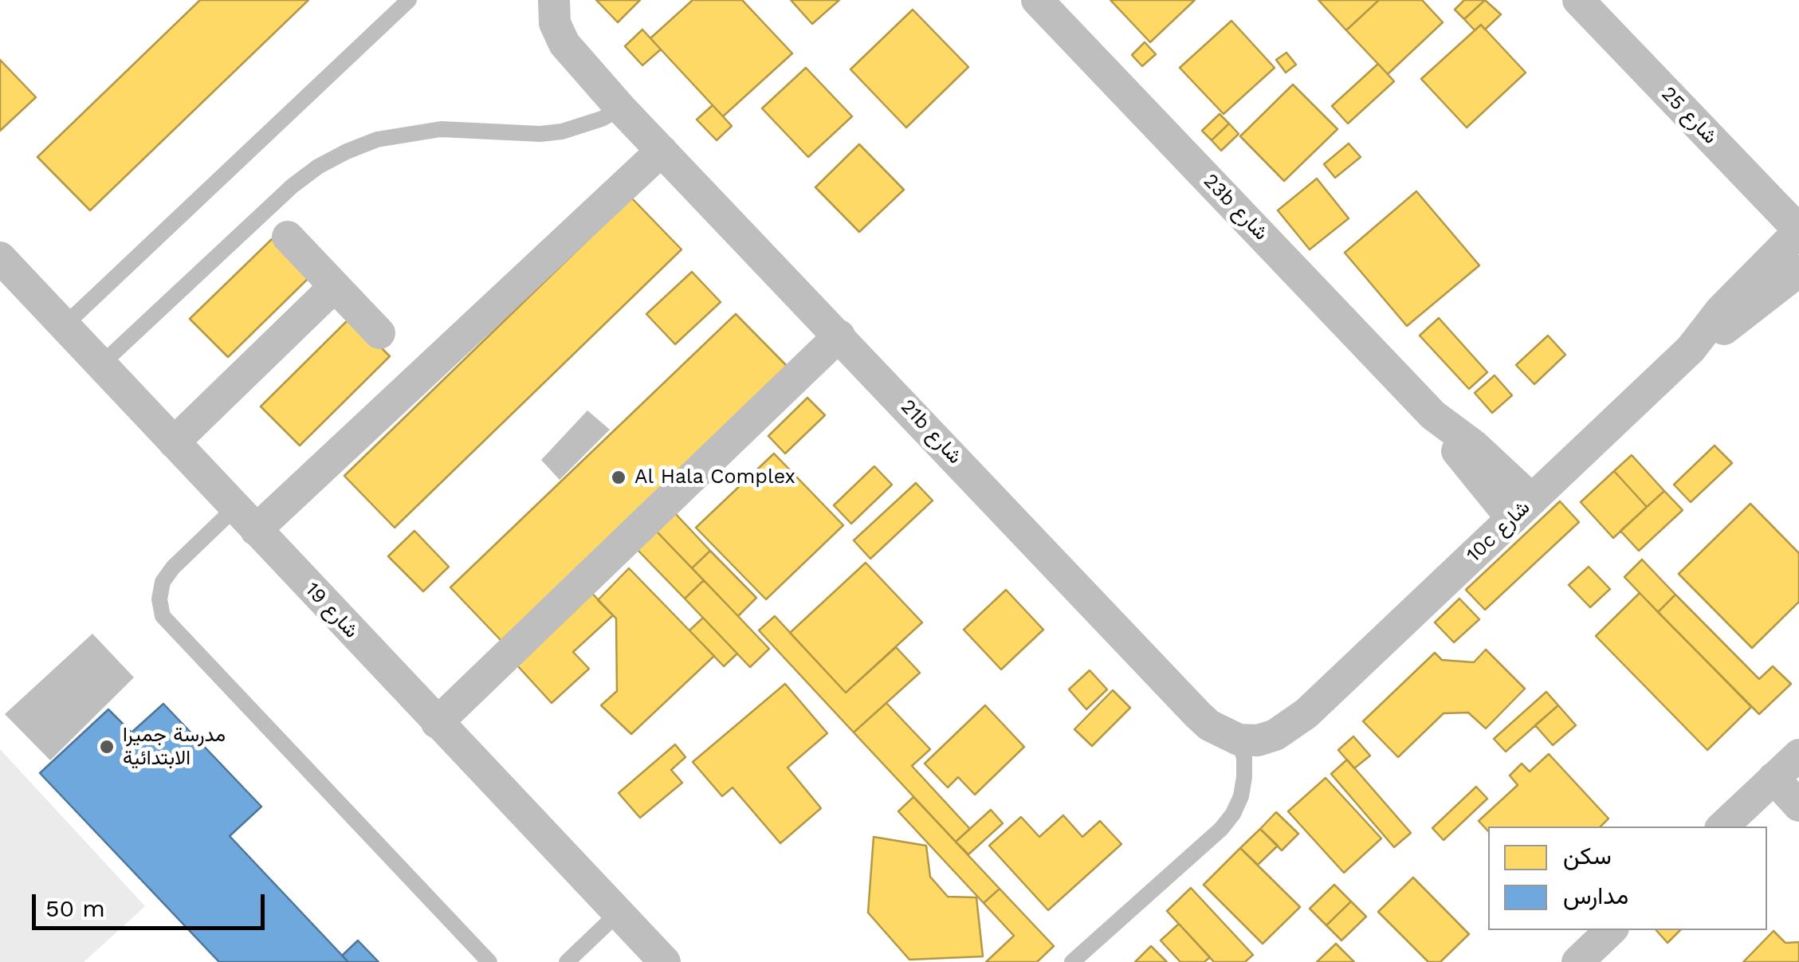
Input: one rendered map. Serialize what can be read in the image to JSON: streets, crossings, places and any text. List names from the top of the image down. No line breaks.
{"streets":{"street":["شارع 25","23b شارع","21b شارع","10c شارع","شارع 19"]},"crossings":[["شارع 25","10c شارع"],["23b شارع","10c شارع"],["21b شارع","10c شارع"]],"places":["Al Hala Complex","مدرسة جميرا الابتدائية"],"legend":["سكن","مدارس"],"scale_bar":"50 m"}
